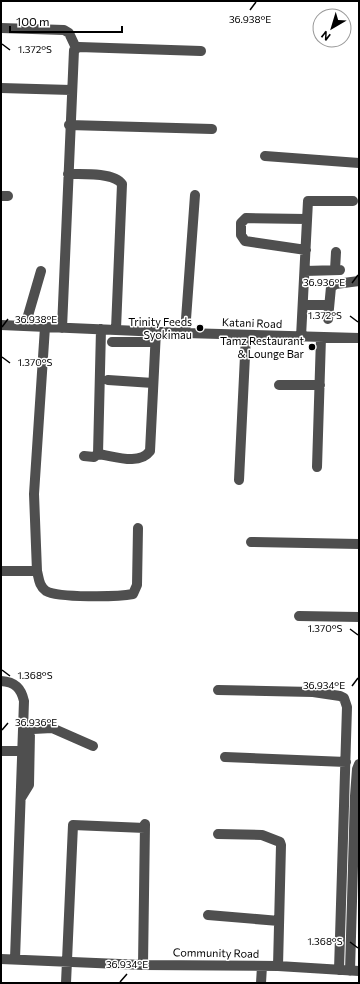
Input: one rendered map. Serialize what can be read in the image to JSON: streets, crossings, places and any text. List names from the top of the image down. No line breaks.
{"streets":{"street":["Katani Road","Community Road"]},"places":["Trinity Feeds Syokimau","Tamz Restaurant & Lounge Bar"],"scale_bar":"100 m","north":"bottom left","coordinates":["36.938°E","1.372°S","36.936°E","1.370°S","1.368°S","36.934°E"]}
